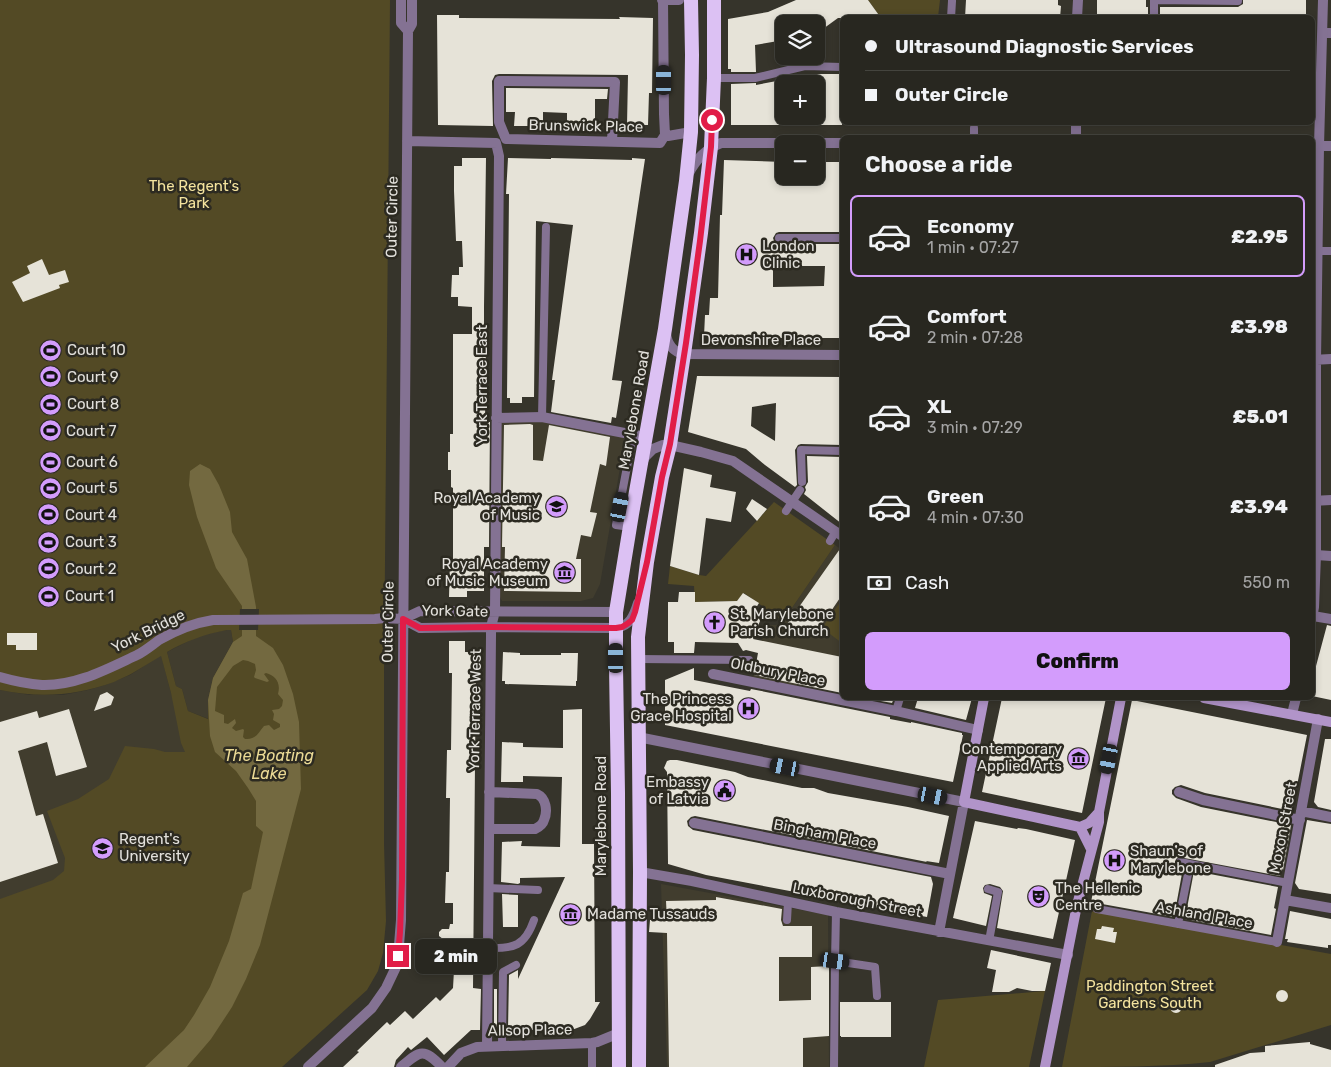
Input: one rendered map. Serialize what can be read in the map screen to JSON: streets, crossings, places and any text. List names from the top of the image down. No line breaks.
{"streets":{"highway":["Marylebone Road"],"street":["Brunswick Place","Outer Circle","Devonshire Place","York Terrace East","York Gate","York Bridge","Oldbury Place","York Terrace West","Moxon Street","Bingham Place","Luxborough Street","Allsop Place"],"lane":["Ashland Place"]},"crossings":[["Brunswick Place","Marylebone Road"],["Outer Circle","York Terrace East"],["Outer Circle","York Gate"],["Outer Circle","York Bridge"],["Devonshire Place","Marylebone Road"],["York Terrace East","York Gate"],["York Terrace East","York Terrace West"],["Marylebone Road","York Gate"],["Marylebone Road","Allsop Place"],["York Gate","York Bridge"],["York Gate","York Terrace West"],["York Terrace West","Allsop Place"],["Moxon Street","Ashland Place"]],"water":["The Boating Lake"],"parks":["The Regent's Park","Paddington Street Gardens South"],"places":{"hospital":["London Clinic","The Princess Grace Hospital","Shaun's of Marylebone"],"sports":["Court 10","Court 9","Court 8","Court 7","Court 6","Court 5","Court 4","Court 3","Court 2","Court 1"],"school or university":["Royal Academy of Music","Regent's University"],"museum":["Royal Academy of Music Museum","Contemporary Applied Arts","Madame Tussauds"],"church":["St. Marylebone Parish Church"],"public building":["Embassy of Latvia"],"theatre":["The Hellenic Centre"]},"page":{"map_buttons":["+","−"],"banner":["Ultrasound Diagnostic Services","Outer Circle"],"heading":"Choose a ride","list":[{"name":"Economy","note":"1 min · 07:27","value":"£2.95"},{"name":"Comfort","note":"2 min · 07:28","value":"£3.98"},{"name":"XL","note":"3 min · 07:29","value":"£5.01"},{"name":"Green","note":"4 min · 07:30","value":"£3.94"}],"pay":["Cash","550 m"],"buttons":"Confirm","bubble":"2 min"}}
